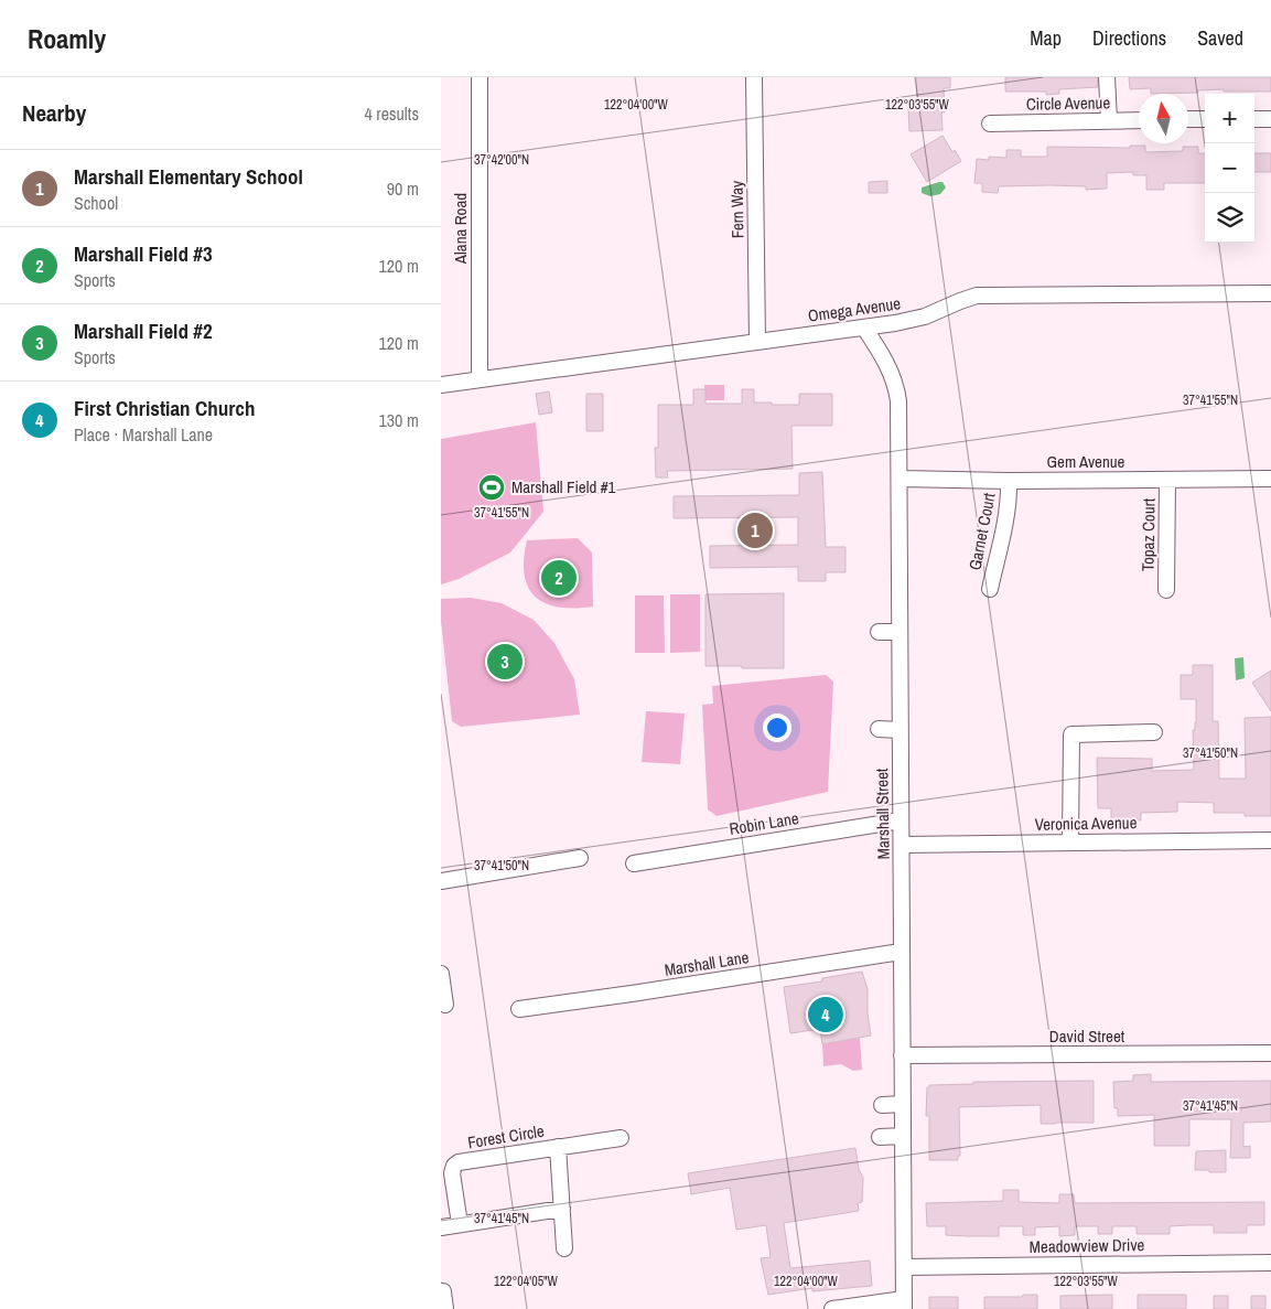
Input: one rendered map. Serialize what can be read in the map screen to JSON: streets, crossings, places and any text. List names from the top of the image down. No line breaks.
{"streets":{"street":["Circle Avenue","Fern Way","Alana Road","Omega Avenue","Gem Avenue","Garnet Court","Topaz Court","Marshall Street","Robin Lane","Veronica Avenue","Marshall Lane","David Street","Forest Circle","Meadowview Drive"]},"crossings":[["Fern Way","Omega Avenue"],["Alana Road","Omega Avenue"],["Omega Avenue","Marshall Street"],["Gem Avenue","Garnet Court"],["Gem Avenue","Topaz Court"],["Gem Avenue","Marshall Street"],["Marshall Street","Robin Lane"],["Marshall Street","Veronica Avenue"],["Marshall Street","Marshall Lane"],["Marshall Street","David Street"],["Marshall Street","Meadowview Drive"]],"places":{"sports":["Marshall Field #1"]},"north":"top","page":{"header":"Roamly","nav":["Map","Directions","Saved"],"heading":["Nearby","4 results"],"map_buttons":["+","−"],"list":[{"mark":"1","name":"Marshall Elementary School","note":"School","value":"90 m"},{"mark":"2","name":"Marshall Field #3","note":"Sports","value":"120 m"},{"mark":"3","name":"Marshall Field #2","note":"Sports","value":"120 m"},{"mark":"4","name":"First Christian Church","note":"Place · Marshall Lane","value":"130 m"}],"pins":["1","2","3","4"]},"coordinates":["122°04'00\"W","122°03'55\"W","37°42'00\"N","37°41'55\"N","37°41'50\"N","37°41'45\"N","122°04'05\"W"]}
